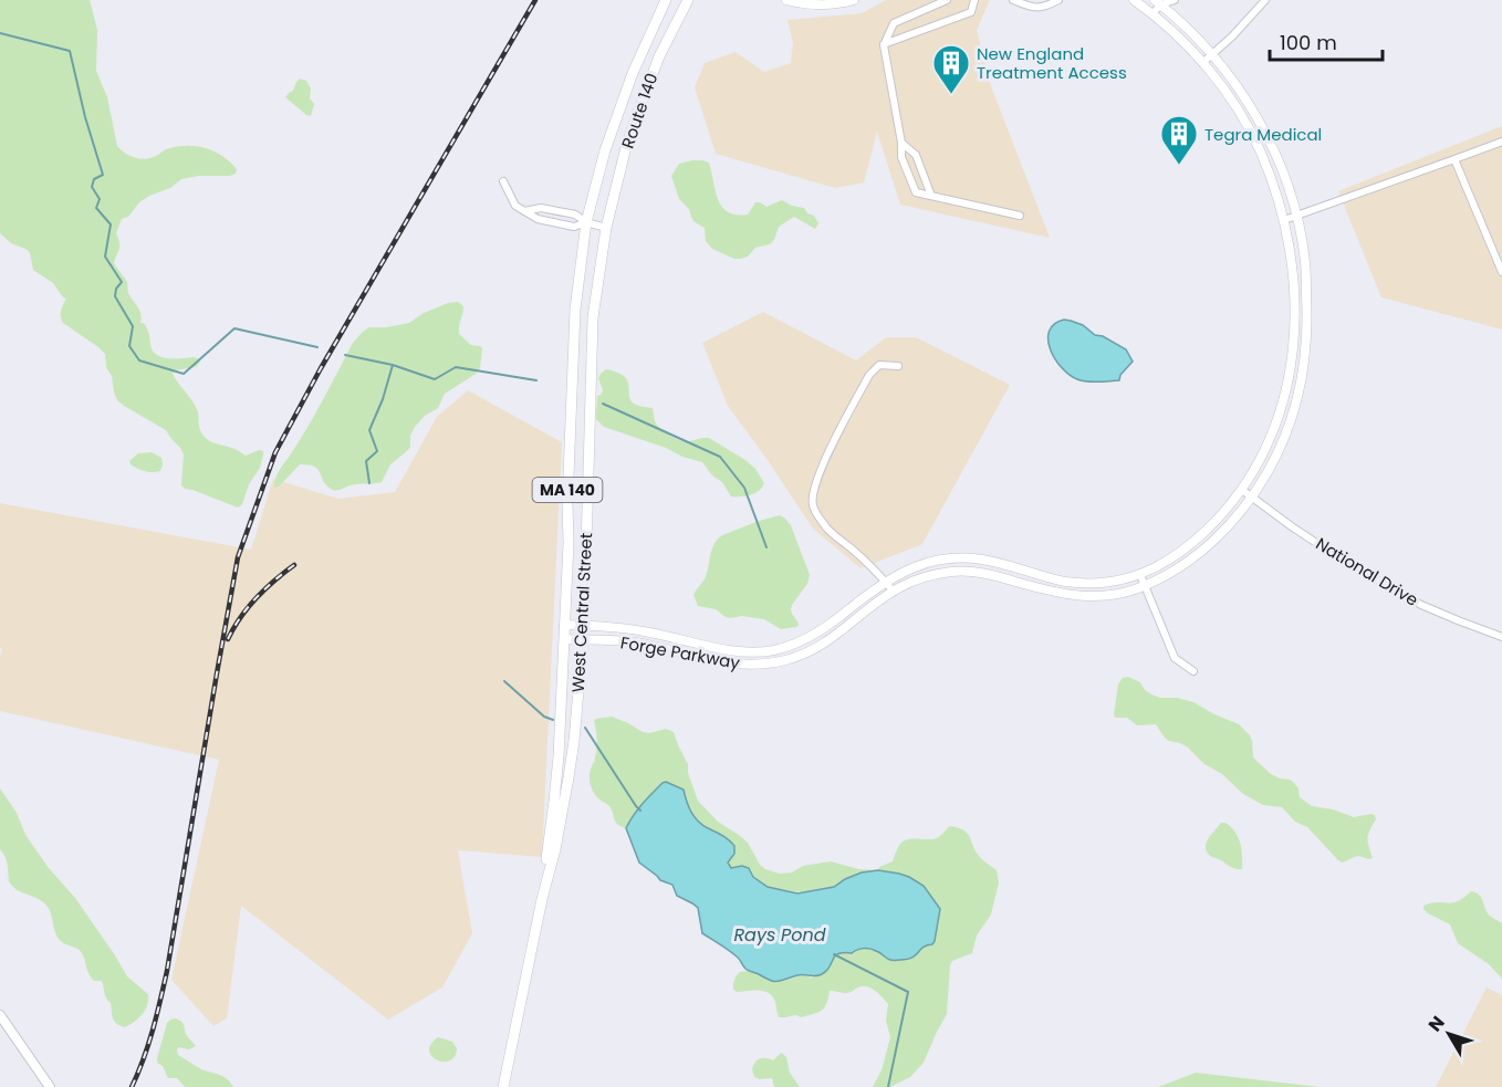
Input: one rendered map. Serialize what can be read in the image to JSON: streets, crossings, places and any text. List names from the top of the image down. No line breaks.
{"streets":{"main road":["Route 140","MA 140","West Central Street"],"street":["National Drive","Forge Parkway"]},"crossings":[["Route 140","West Central Street"],["National Drive","Forge Parkway"],["West Central Street","Forge Parkway"]],"water":["Rays Pond"],"places":{"building":["New England Treatment Access","Tegra Medical"]},"scale_bar":"100 m","north":"top left"}
